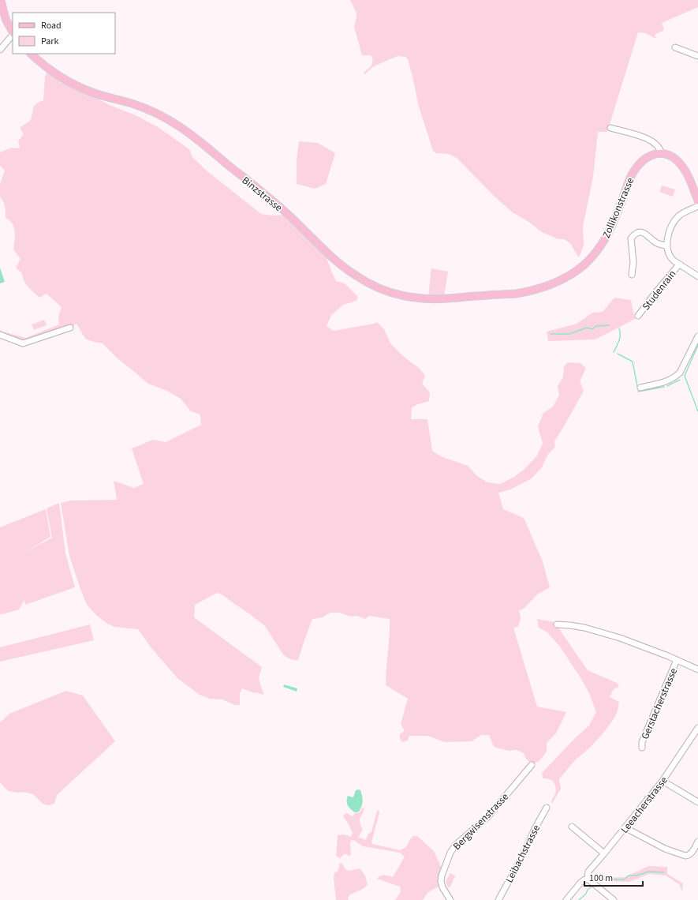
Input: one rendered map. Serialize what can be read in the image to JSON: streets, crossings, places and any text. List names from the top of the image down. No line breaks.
{"streets":{"main road":["Binzstrasse","Zollikonstrasse"],"street":["Studenrain","Gerstacherstrasse","Leeacherstrasse","Bergwisenstrasse","Leibachstrasse"]},"crossings":[["Binzstrasse","Zollikonstrasse"]],"legend":["Road","Park"],"scale_bar":"100 m"}
